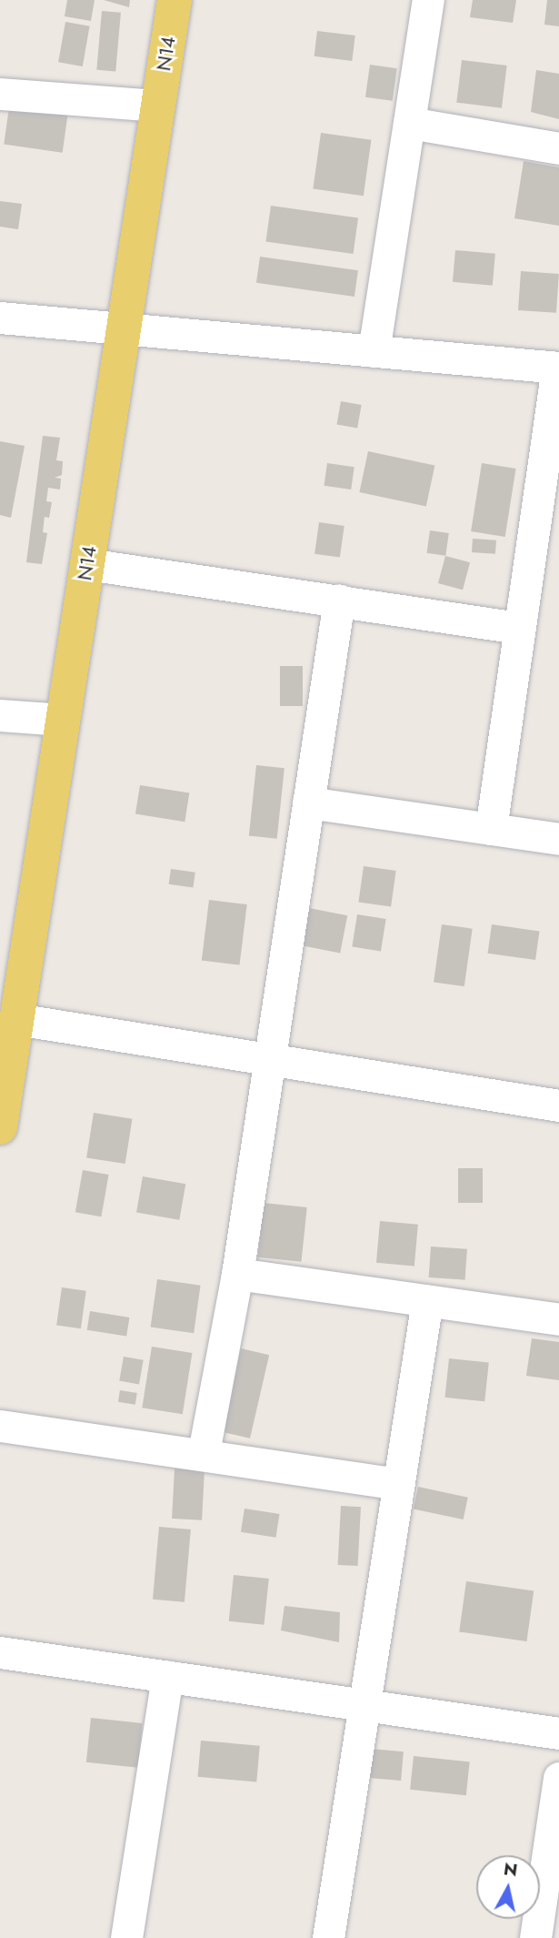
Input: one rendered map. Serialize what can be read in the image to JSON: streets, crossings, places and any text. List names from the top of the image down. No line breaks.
{"streets":{"main road":["N14"]},"north":"top"}
